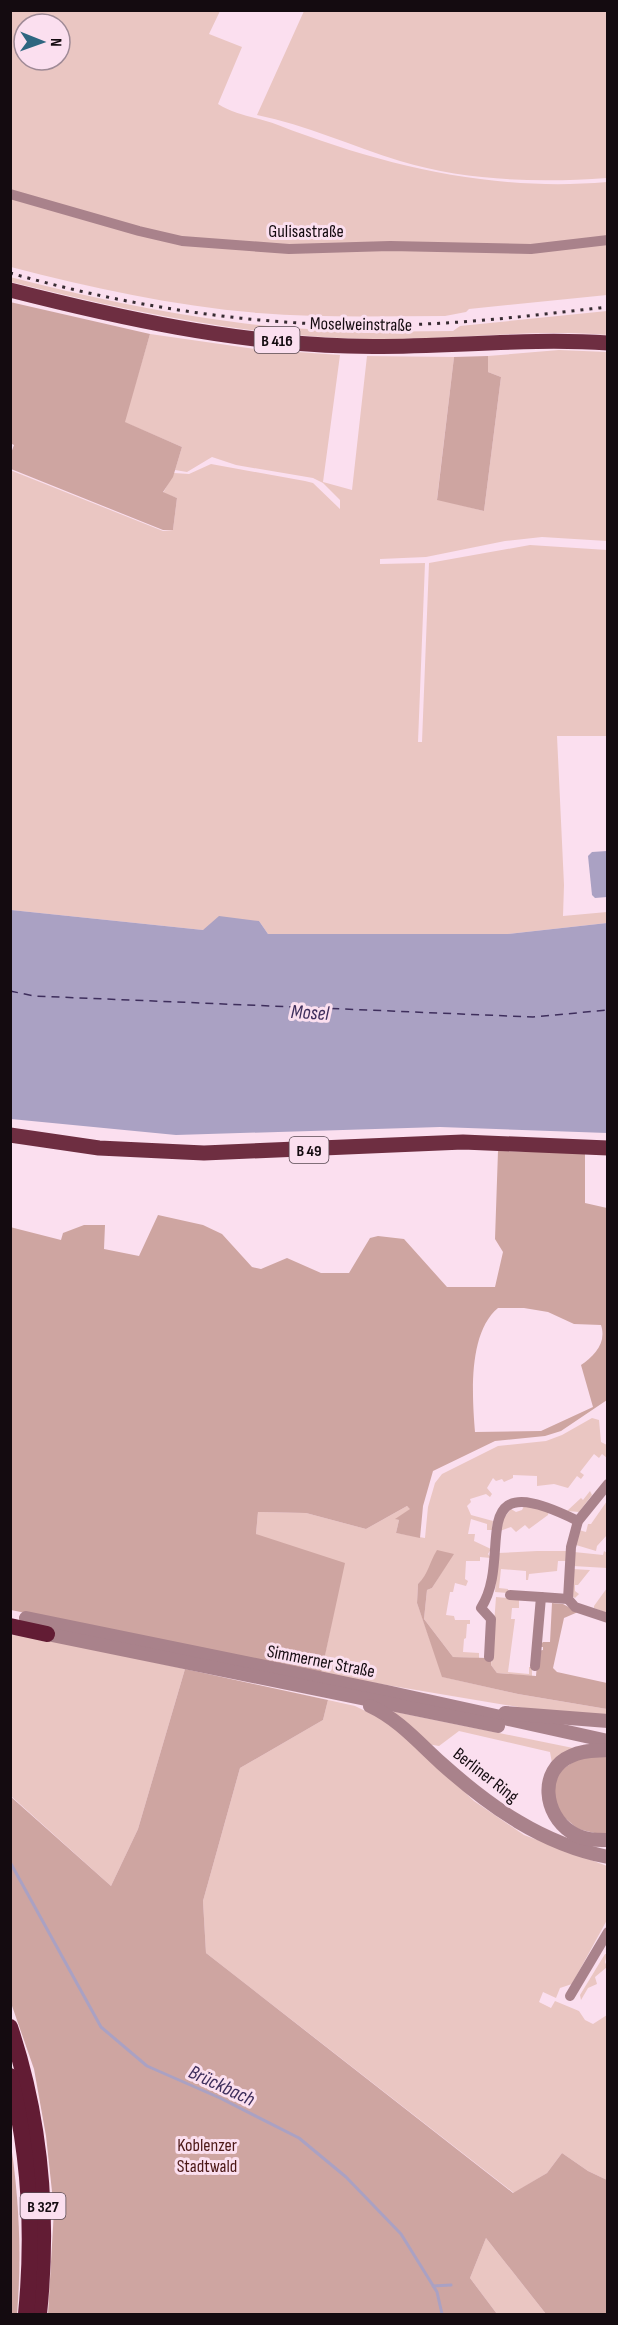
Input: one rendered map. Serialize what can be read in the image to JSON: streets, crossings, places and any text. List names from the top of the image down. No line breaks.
{"streets":{"highway":["B 327"],"main road":["Moselweinstraße","B 416","B 49"],"street":["Gulisastraße","Simmerner Straße","Berliner Ring"]},"crossings":[["Simmerner Straße","Berliner Ring"]],"water":["Mosel","Brückbach"],"parks":["Koblenzer Stadtwald"],"north":"right"}
